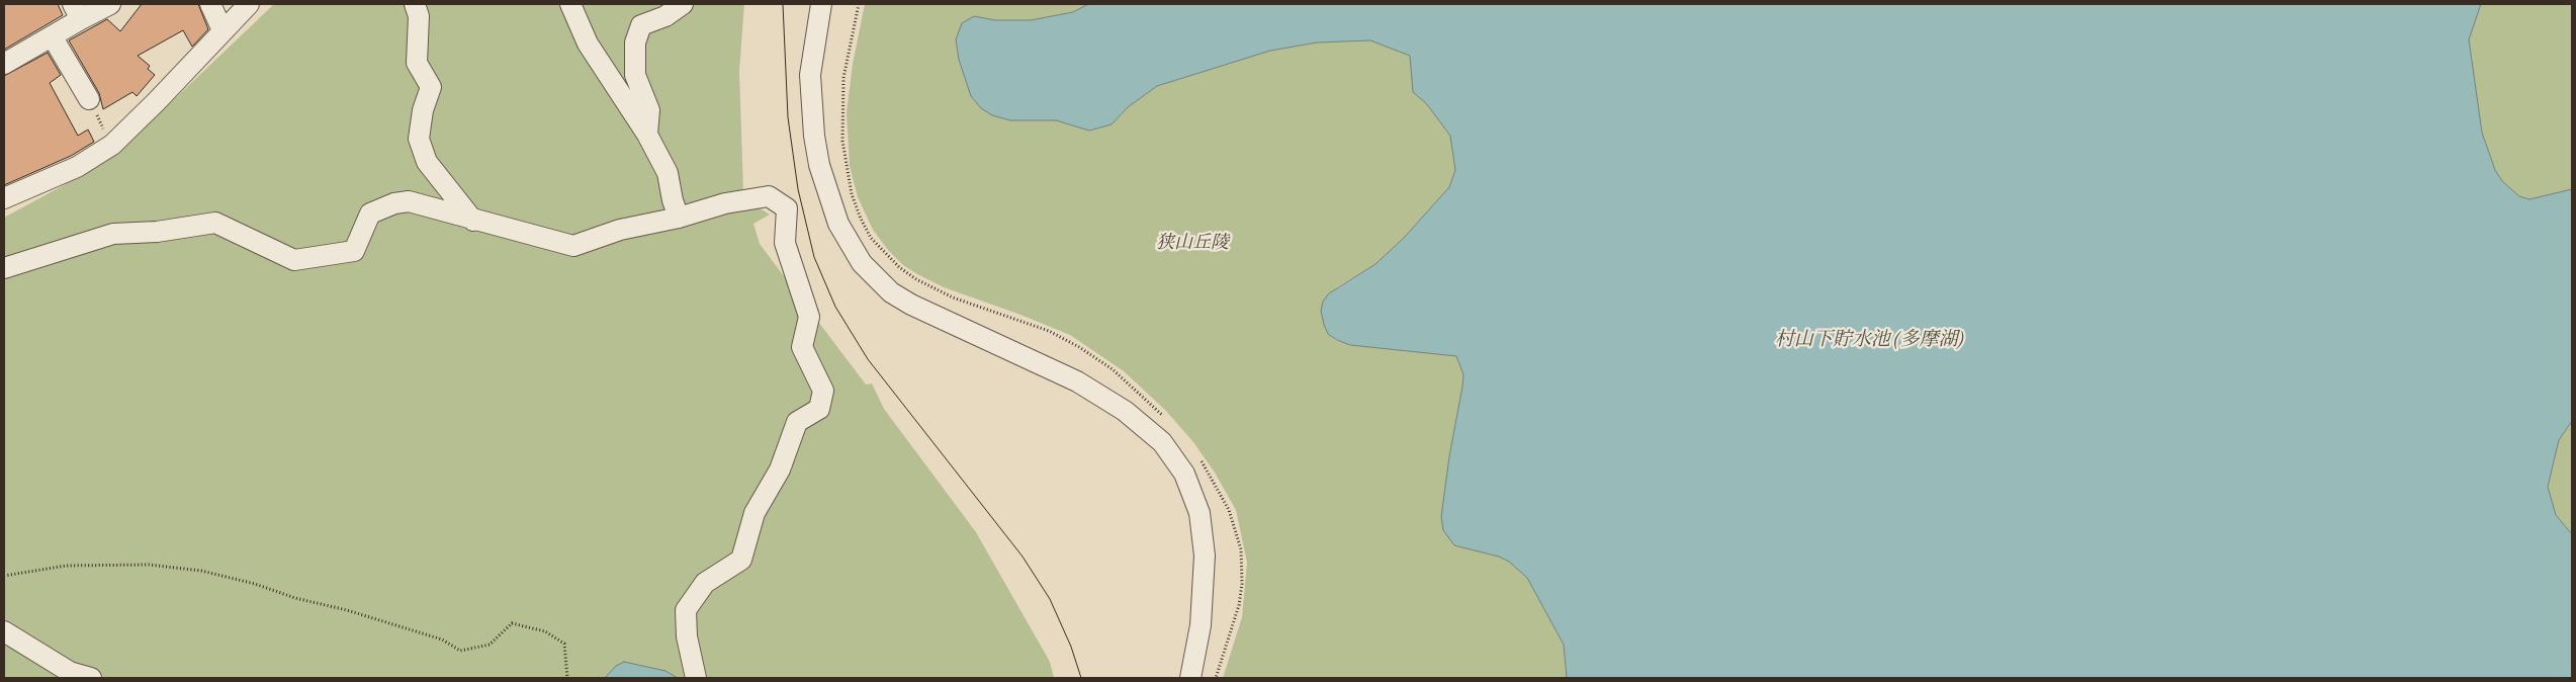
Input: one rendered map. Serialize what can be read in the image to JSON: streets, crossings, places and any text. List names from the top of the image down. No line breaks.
{"water":["村山下貯水池 (多摩湖)"],"parks":["狭山丘陵"]}
